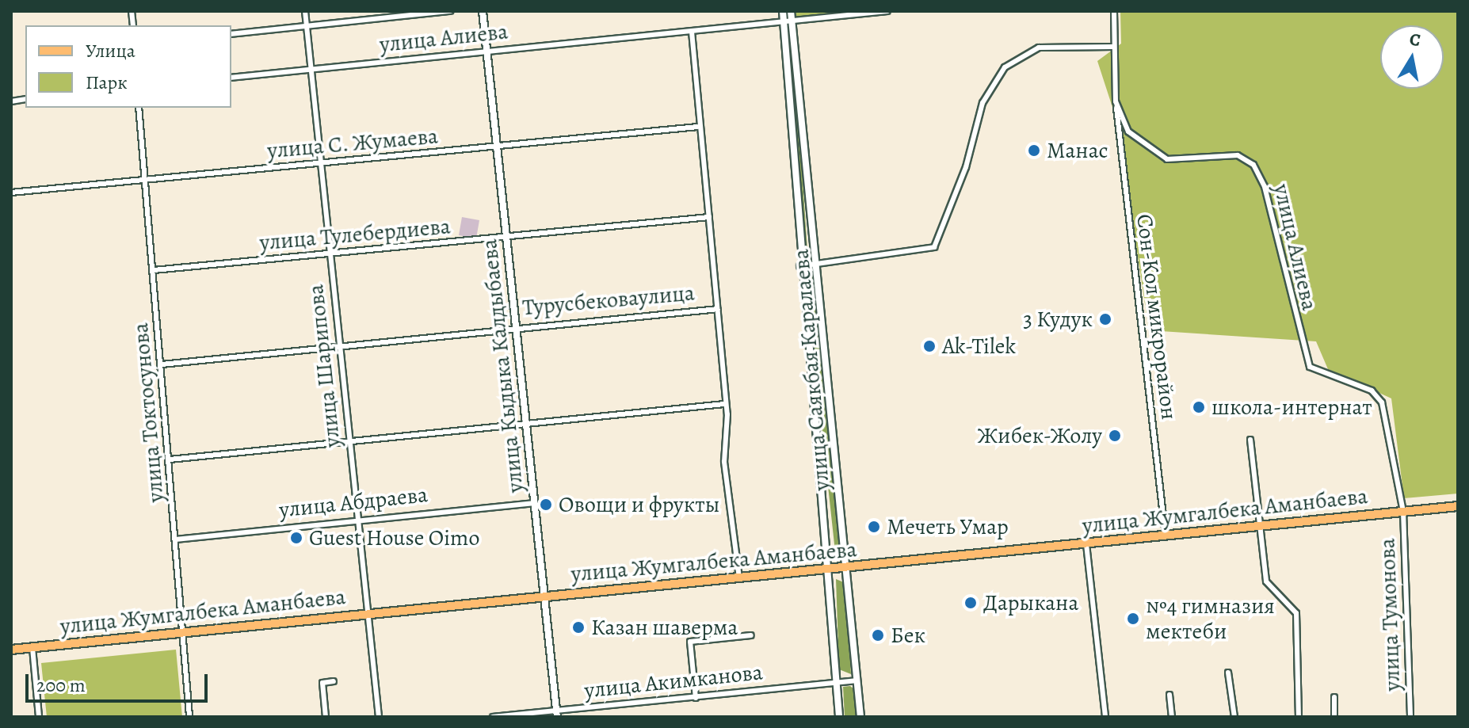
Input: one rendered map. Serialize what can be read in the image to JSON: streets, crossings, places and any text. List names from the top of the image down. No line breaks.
{"streets":{"main road":["улица Жумгалбека Аманбаева"],"street":["улица Алиева","улица С. Жумаева","улица Тулебердиева","Турусбековаулица","Сон-Кол микрорайон","улица Шарипова","улица Кыдыка Калдыбаева","улица Саякбая Каралаева","улица Токтосунова","улица Абдраева","улица Тумонова","улица Акимканова"]},"crossings":[["улица Алиева","Сон-Кол микрорайон"],["улица Алиева","улица Шарипова"],["улица Алиева","улица Кыдыка Калдыбаева"],["улица Алиева","улица Саякбая Каралаева"],["улица Алиева","улица Жумгалбека Аманбаева"],["улица Алиева","улица Тумонова"],["улица С. Жумаева","улица Шарипова"],["улица С. Жумаева","улица Кыдыка Калдыбаева"],["улица С. Жумаева","улица Токтосунова"],["улица Тулебердиева","улица Шарипова"],["улица Тулебердиева","улица Кыдыка Калдыбаева"],["улица Тулебердиева","улица Токтосунова"],["Турусбековаулица","улица Шарипова"],["Турусбековаулица","улица Кыдыка Калдыбаева"],["Турусбековаулица","улица Токтосунова"],["Сон-Кол микрорайон","улица Жумгалбека Аманбаева"],["улица Шарипова","улица Абдраева"],["улица Шарипова","улица Жумгалбека Аманбаева"],["улица Кыдыка Калдыбаева","улица Абдраева"],["улица Кыдыка Калдыбаева","улица Жумгалбека Аманбаева"],["улица Кыдыка Калдыбаева","улица Акимканова"],["улица Саякбая Каралаева","улица Жумгалбека Аманбаева"],["улица Саякбая Каралаева","улица Акимканова"],["улица Токтосунова","улица Абдраева"],["улица Токтосунова","улица Жумгалбека Аманбаева"],["улица Жумгалбека Аманбаева","улица Тумонова"]],"places":["Манас","3 Кудук","Ak-Tilek","школа-интернат","Жибек-Жолу","Овощи и фрукты","Мечеть Умар","Guest House Oimo","Дарыкана","№4 гимназия мектеби","Казан шаверма","Бек"],"legend":["Улица","Парк"],"scale_bar":"200 m","north":"top"}
